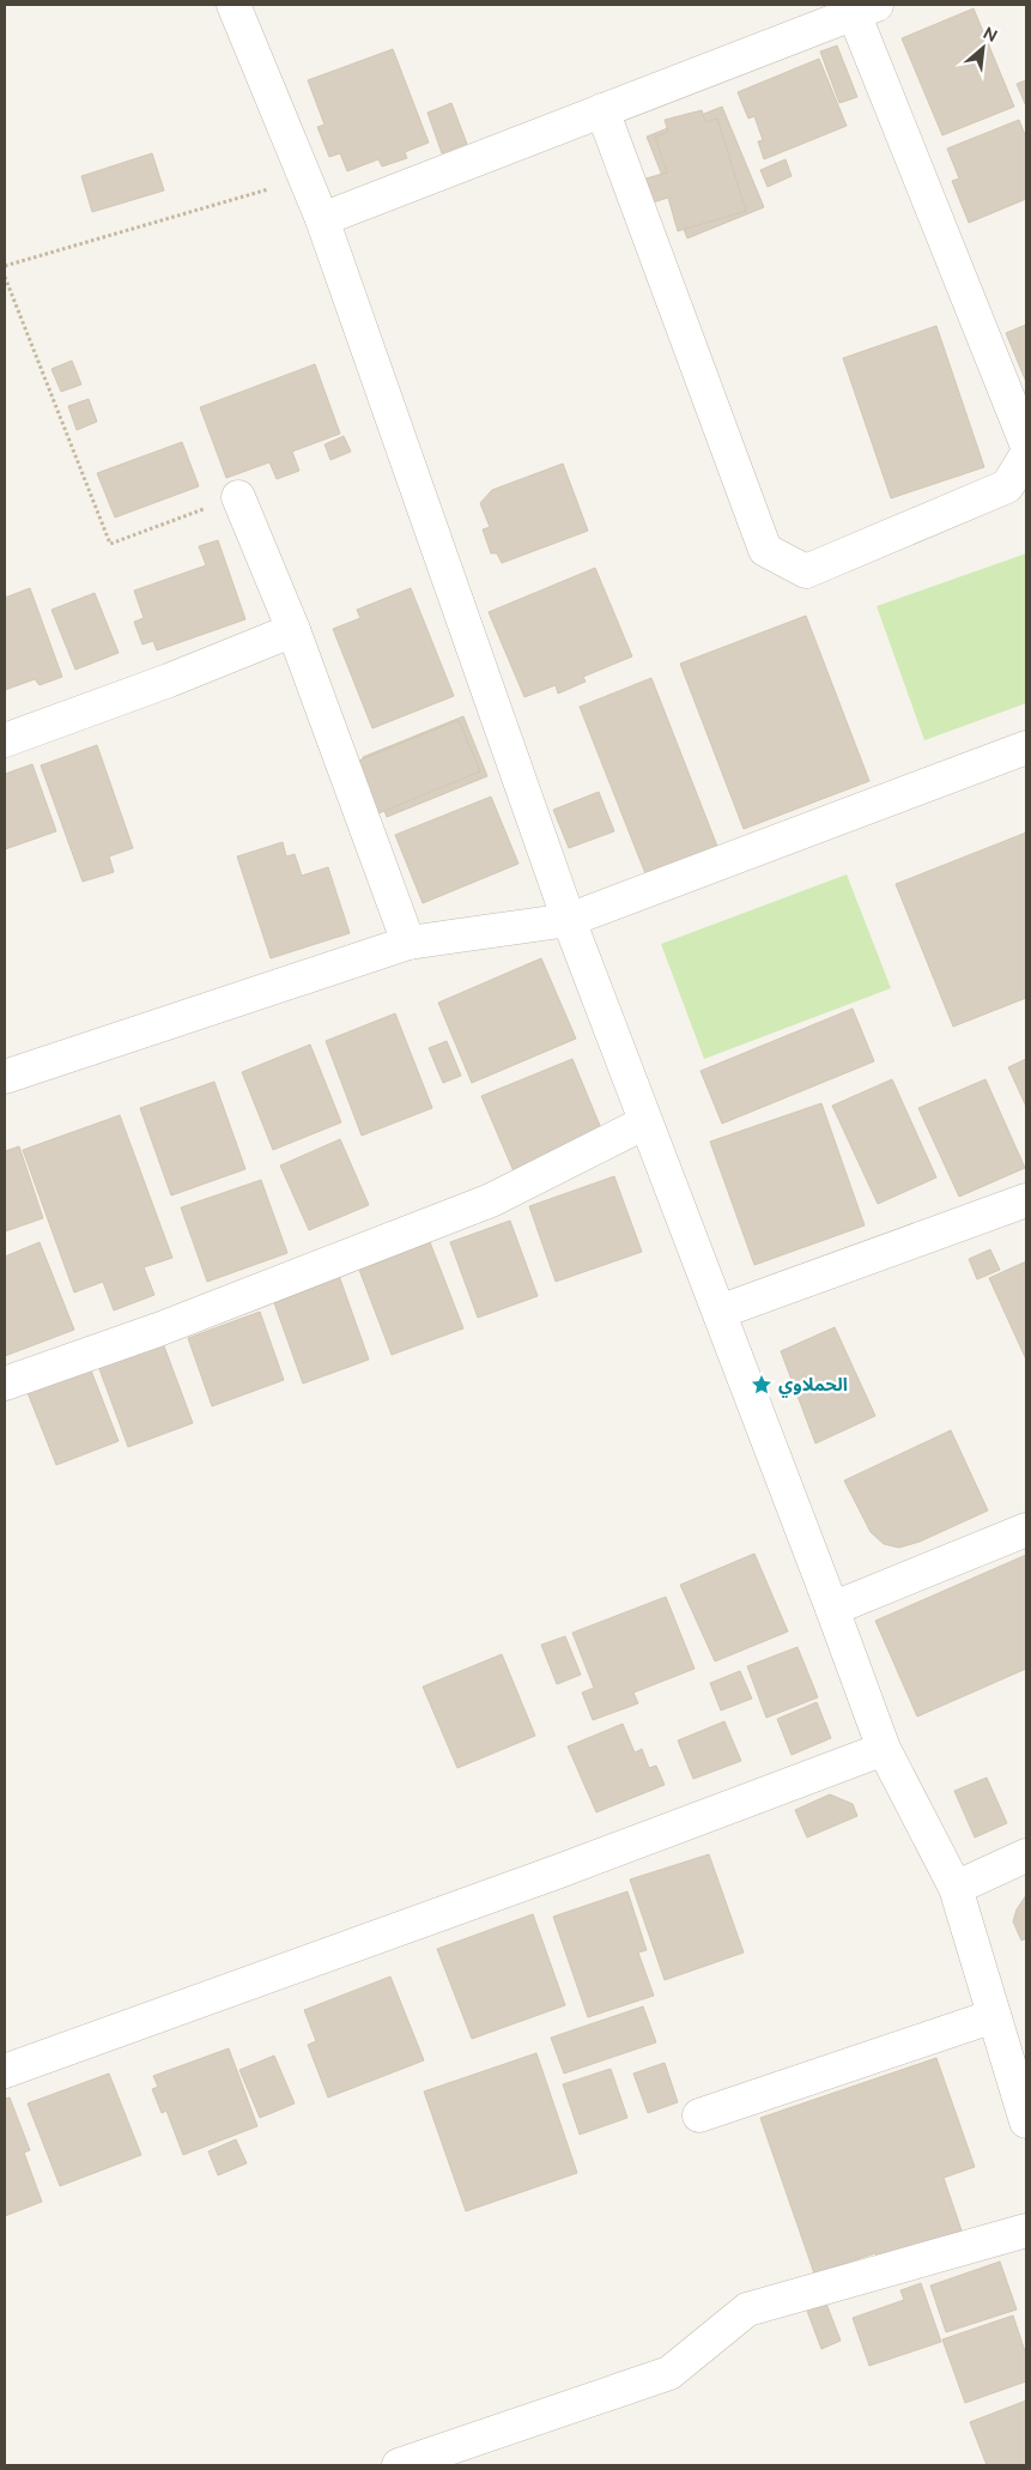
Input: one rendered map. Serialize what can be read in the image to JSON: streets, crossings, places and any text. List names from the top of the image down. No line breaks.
{"places":{"place":["الحملاوي"]},"north":"top right"}
